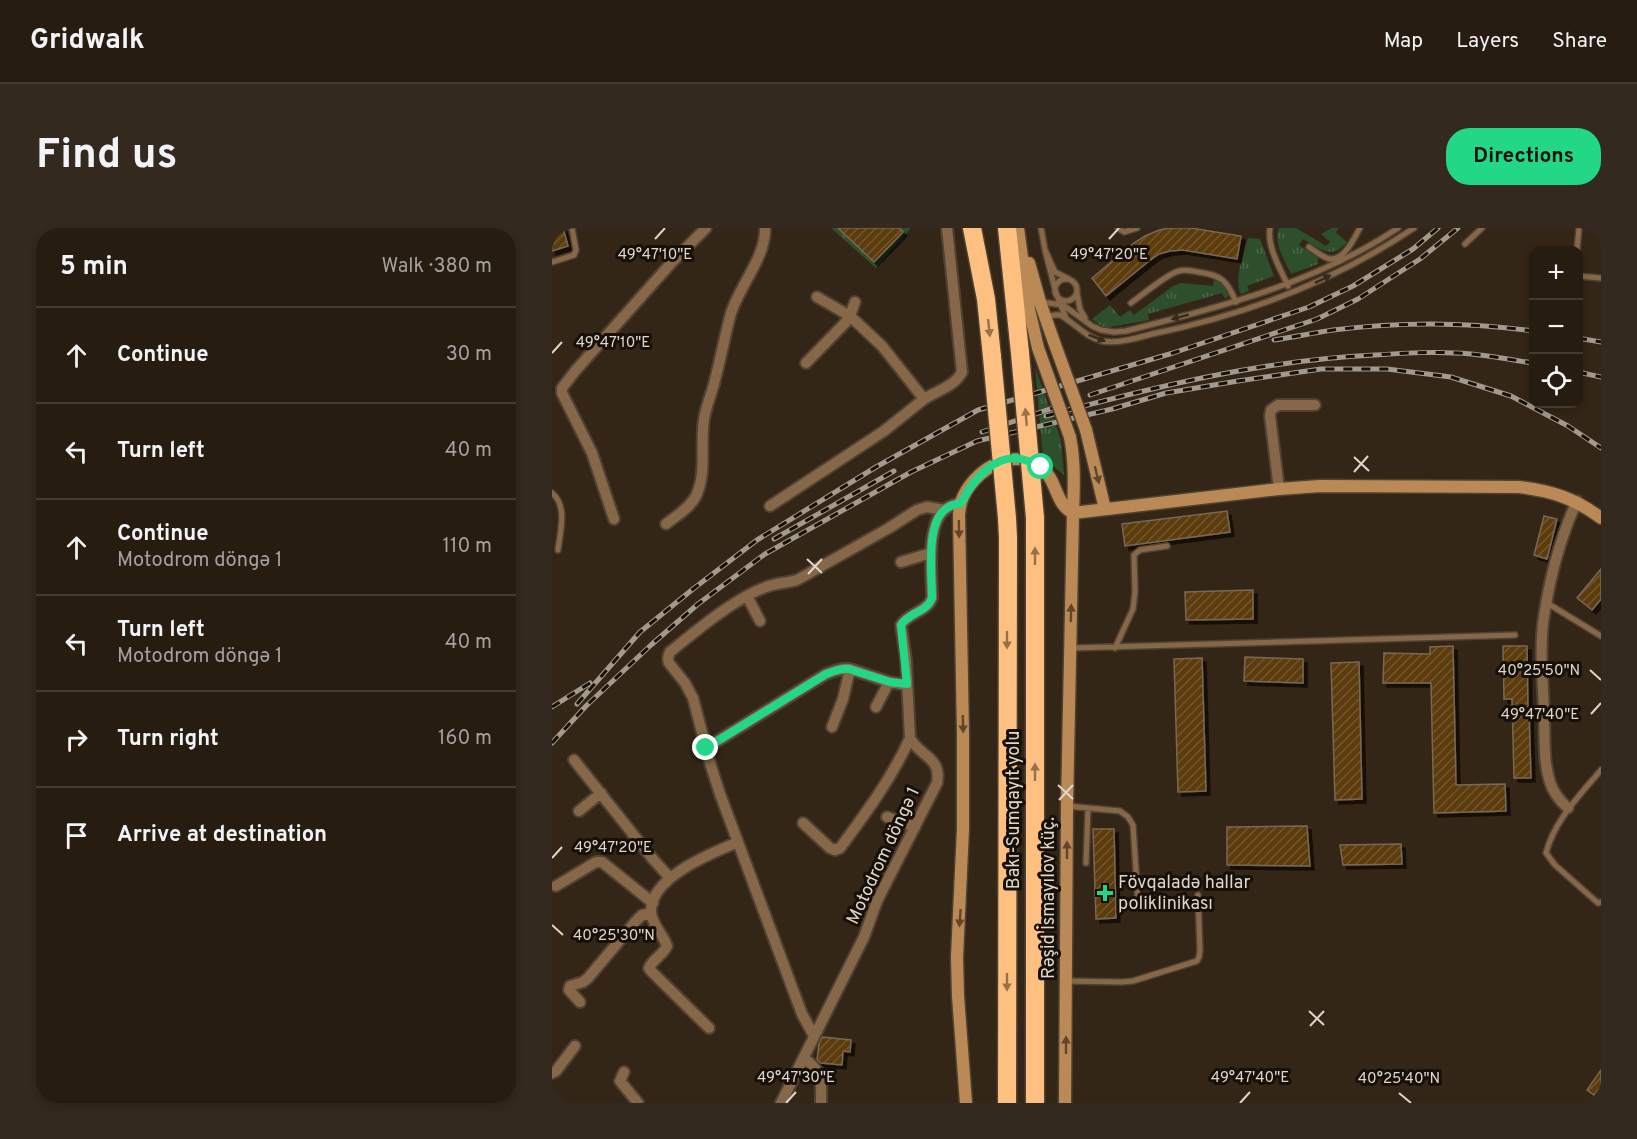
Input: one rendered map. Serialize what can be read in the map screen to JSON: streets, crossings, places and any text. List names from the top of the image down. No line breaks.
{"streets":{"highway":["Bakı-Sumqayıt yolu"],"street":["Motodrom döngə 1","Rəşid İsmayılov küç."]},"places":{"health":["Fövqaladə hallar poliklinikası"]},"page":{"header":"Gridwalk","nav":["Map","Layers","Share"],"buttons":"Directions","title":"Find us","heading":["5 min","Walk · 380 m"],"map_buttons":["+","−"],"list":[["Continue","30 m"],["Turn left","40 m"],["Continue","Motodrom döngə 1","110 m"],["Turn left","Motodrom döngə 1","40 m"],["Turn right","160 m"],"Arrive at destination"]},"coordinates":["49°47'10\"E","49°47'20\"E","40°25'50\"N","49°47'40\"E","40°25'30\"N","49°47'30\"E","40°25'40\"N"]}
